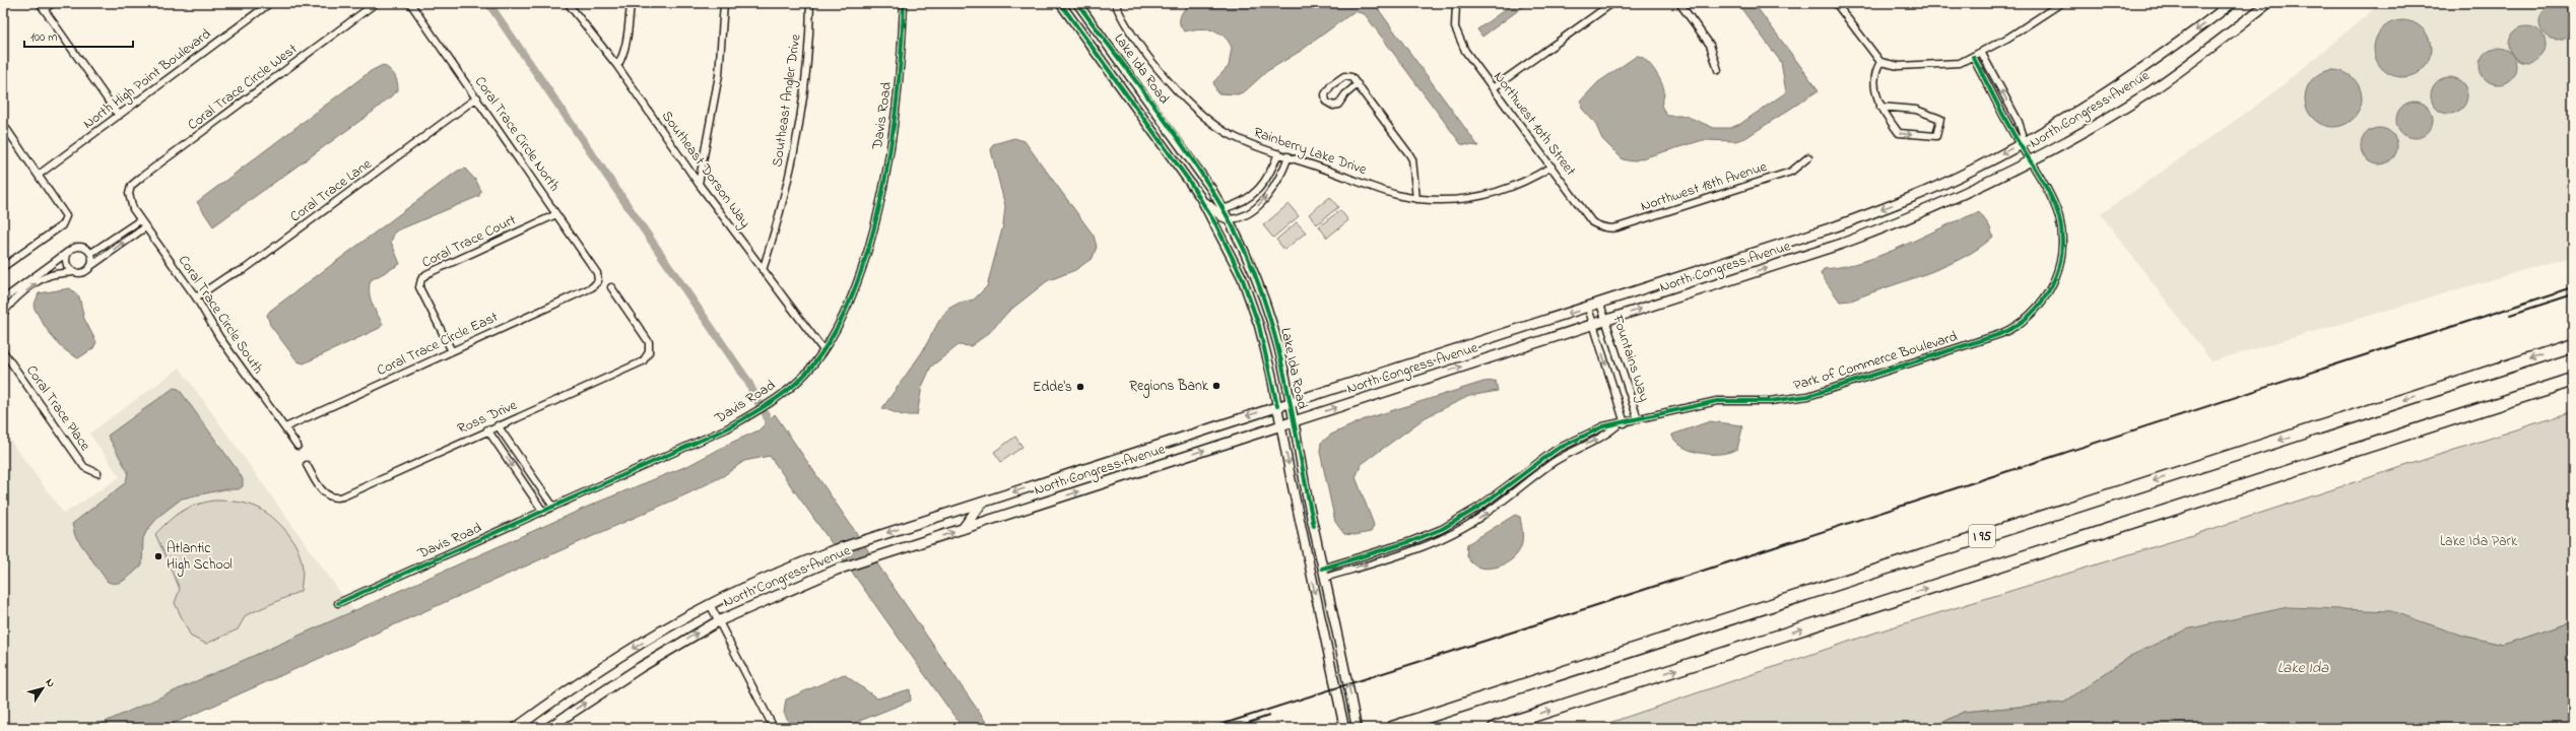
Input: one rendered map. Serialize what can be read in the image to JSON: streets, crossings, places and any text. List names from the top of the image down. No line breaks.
{"streets":{"highway":["I 95"],"main road":["North Congress Avenue"],"street":["Lake Ida Road","North High Point Boulevard","Coral Trace Circle West","Southeast Angler Drive","Davis Road","Northwest 10th Street","Coral Trace Circle North","Rainberry Lake Drive","Southeast Dorson Way","Northwest 18th Avenue","Coral Trace Lane","Coral Trace Court","Coral Trace Circle South","Coral Trace Circle East","Fountains Way","Park of Commerce Boulevard","Coral Trace Place","Ross Drive"]},"crossings":[["Lake Ida Road","North Congress Avenue"],["Lake Ida Road","Park of Commerce Boulevard"],["Coral Trace Circle West","Coral Trace Circle South"],["Southeast Angler Drive","Southeast Dorson Way"],["North Congress Avenue","Fountains Way"],["North Congress Avenue","Park of Commerce Boulevard"],["Davis Road","Southeast Dorson Way"],["Northwest 10th Street","Rainberry Lake Drive"],["Northwest 10th Street","Northwest 18th Avenue"],["Coral Trace Circle North","Coral Trace Lane"],["Coral Trace Circle North","Coral Trace Court"],["Coral Trace Circle North","Coral Trace Circle East"],["Coral Trace Lane","Coral Trace Circle South"],["Coral Trace Court","Coral Trace Circle East"],["Coral Trace Circle South","Coral Trace Circle East"],["Fountains Way","Park of Commerce Boulevard"]],"water":["Lake Ida"],"parks":["Lake Ida Park"],"places":["Regions Bank","Edde's","Atlantic High School"],"scale_bar":"100 m","north":"top right"}
